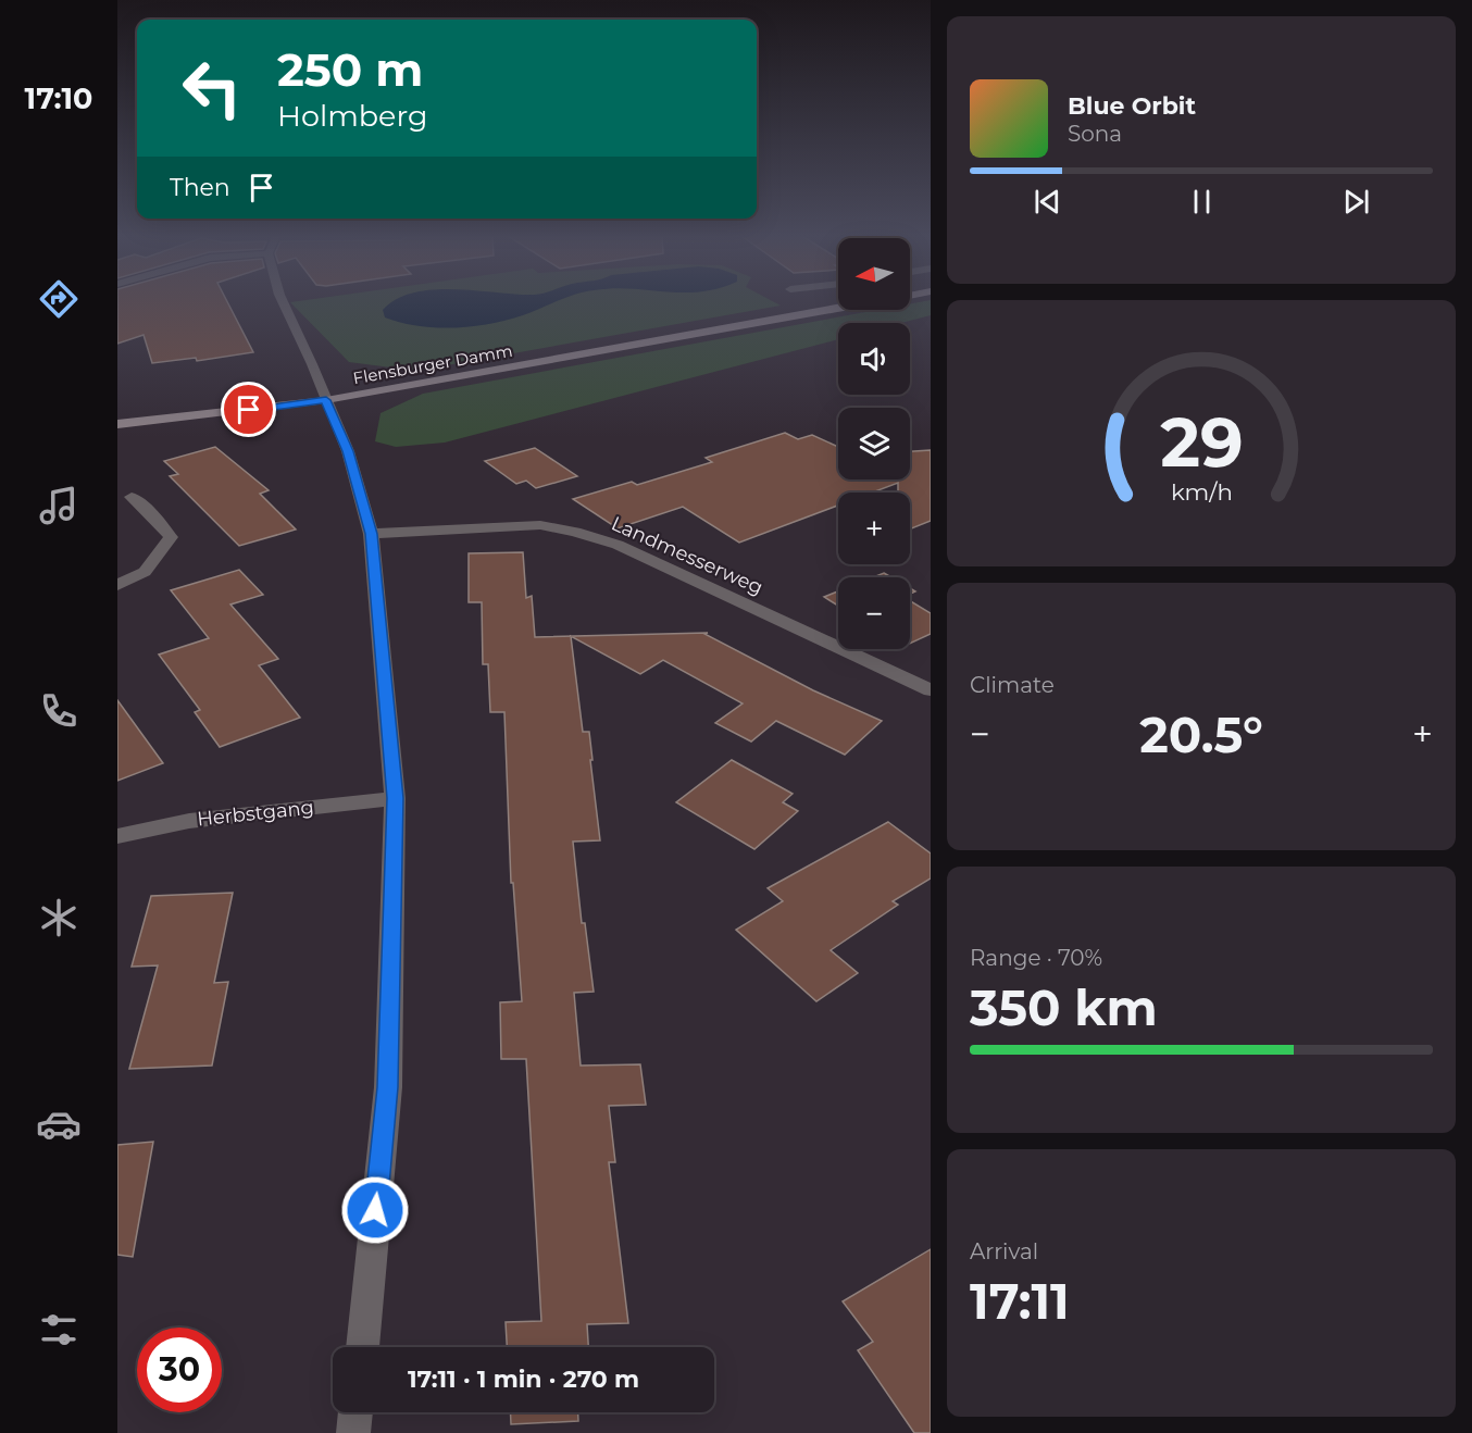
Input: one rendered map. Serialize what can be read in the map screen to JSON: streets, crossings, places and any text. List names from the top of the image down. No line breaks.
{"streets":{"street":["Flensburger Damm","Landmesserweg","Herbstgang"]},"north":"left","page":{"tabs":"17:10","turn":["250 m","Holmberg"],"song":["Blue Orbit","Sona"],"then":"Then","map_buttons":["+","−"],"tile":["Climate",["Range · 70%","350 km"],["Arrival","17:11"]],"heat":["−","20.5°","+"],"limit":"30","trip":"17:11 · 1 min · 270 m","gauge":["29","km/h"]}}
